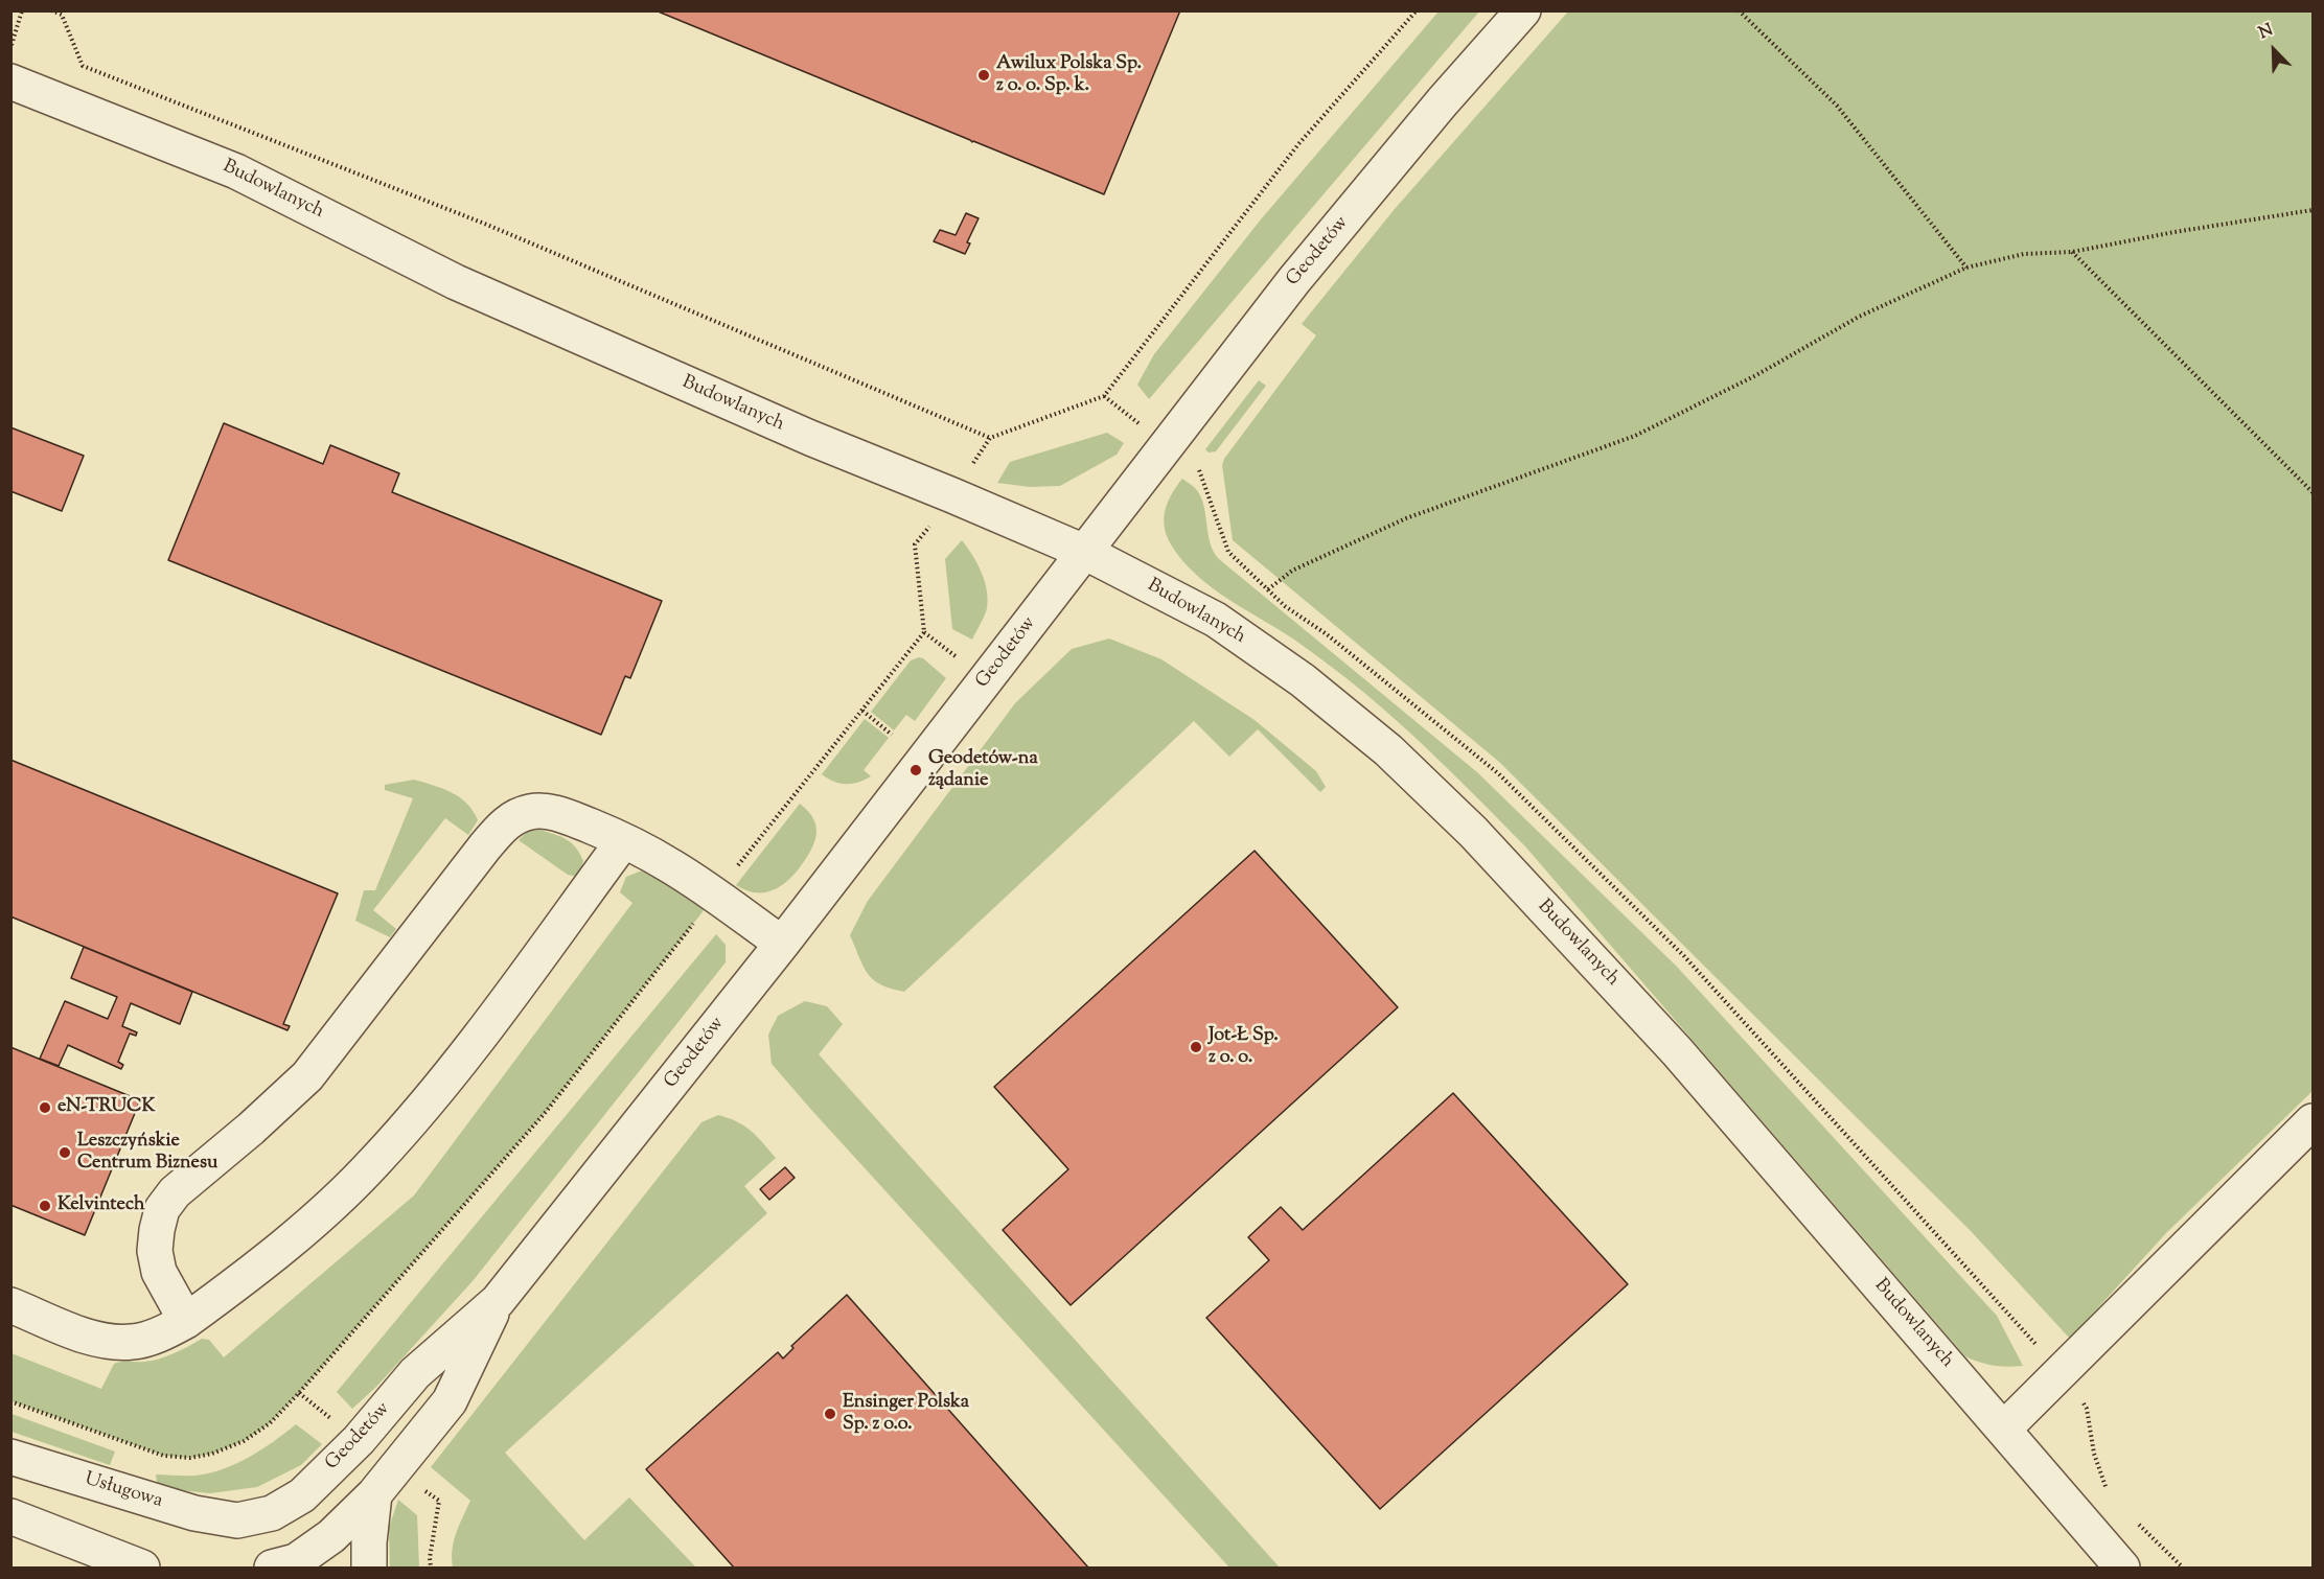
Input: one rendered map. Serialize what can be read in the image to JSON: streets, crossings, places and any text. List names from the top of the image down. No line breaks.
{"streets":{"street":["Budowlanych","Geodetów","Usługowa"]},"crossings":[["Budowlanych","Geodetów"],["Geodetów","Usługowa"]],"places":["Awilux Polska Sp. z o. o. Sp. k.","Geodetów-na żądanie","Jot-Ł Sp. z o. o.","eN-TRUCK","Leszczyńskie Centrum Biznesu","Kelvintech","Ensinger Polska Sp. z o.o."],"north":"top left"}
